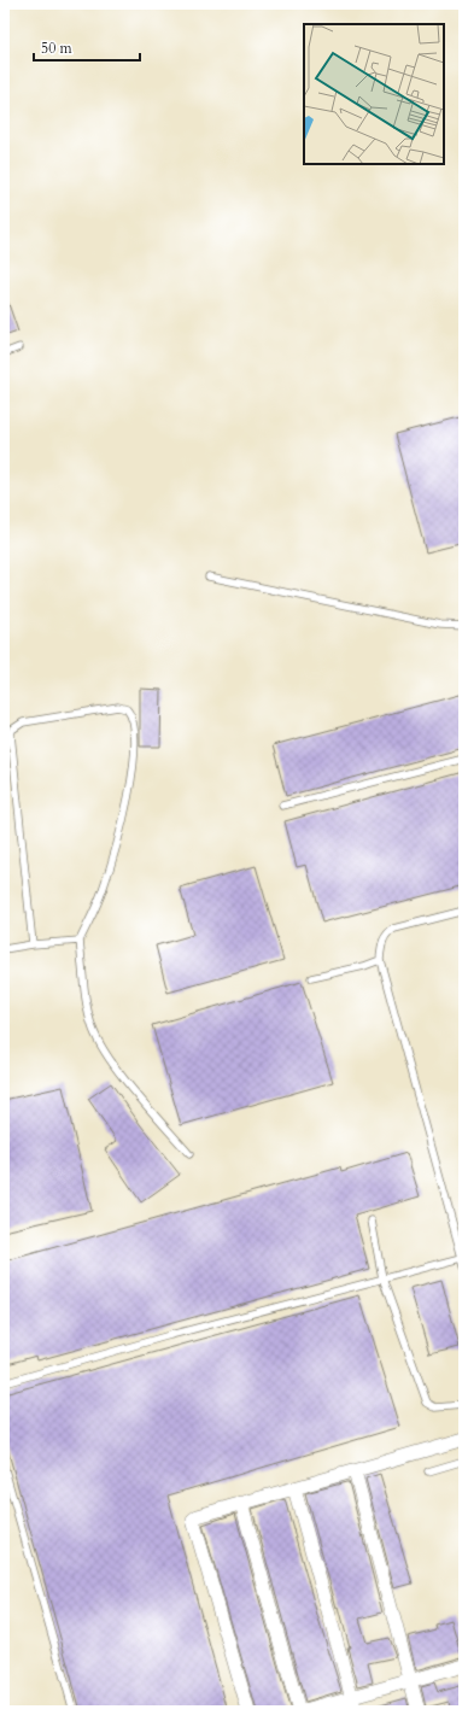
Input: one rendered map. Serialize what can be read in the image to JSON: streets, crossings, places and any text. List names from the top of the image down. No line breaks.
{"scale_bar":"50 m"}
